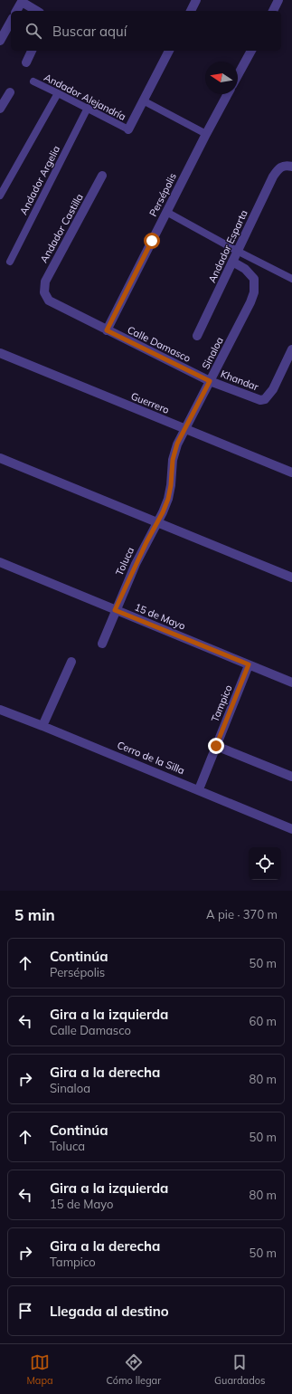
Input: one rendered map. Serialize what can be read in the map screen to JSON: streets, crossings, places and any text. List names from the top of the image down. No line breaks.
{"streets":{"street":["Andador Alejandría","Andador Argelia","Persépolis","Andador Castilla","Andador Esparta","Calle Damasco","Sinaloa","Khandar","Guerrero","Toluca","15 de Mayo","Tampico","Cerro de la Silla"]},"crossings":[["Andador Alejandría","Andador Argelia"],["Persépolis","Calle Damasco"],["Andador Castilla","Calle Damasco"],["Andador Esparta","Sinaloa"],["Calle Damasco","Sinaloa"],["Calle Damasco","Khandar"],["Sinaloa","Khandar"],["Sinaloa","Guerrero"],["Sinaloa","Toluca"],["Toluca","15 de Mayo"],["15 de Mayo","Tampico"],["Tampico","Cerro de la Silla"]],"north":"left","page":{"search":"Buscar aquí","heading":["5 min","A pie · 370 m"],"list":[["Continúa","Persépolis","50 m"],["Gira a la izquierda","Calle Damasco","60 m"],["Gira a la derecha","Sinaloa","80 m"],["Continúa","Toluca","50 m"],["Gira a la izquierda","15 de Mayo","80 m"],["Gira a la derecha","Tampico","50 m"],"Llegada al destino"],"nav":["Mapa","Cómo llegar","Guardados"]}}
